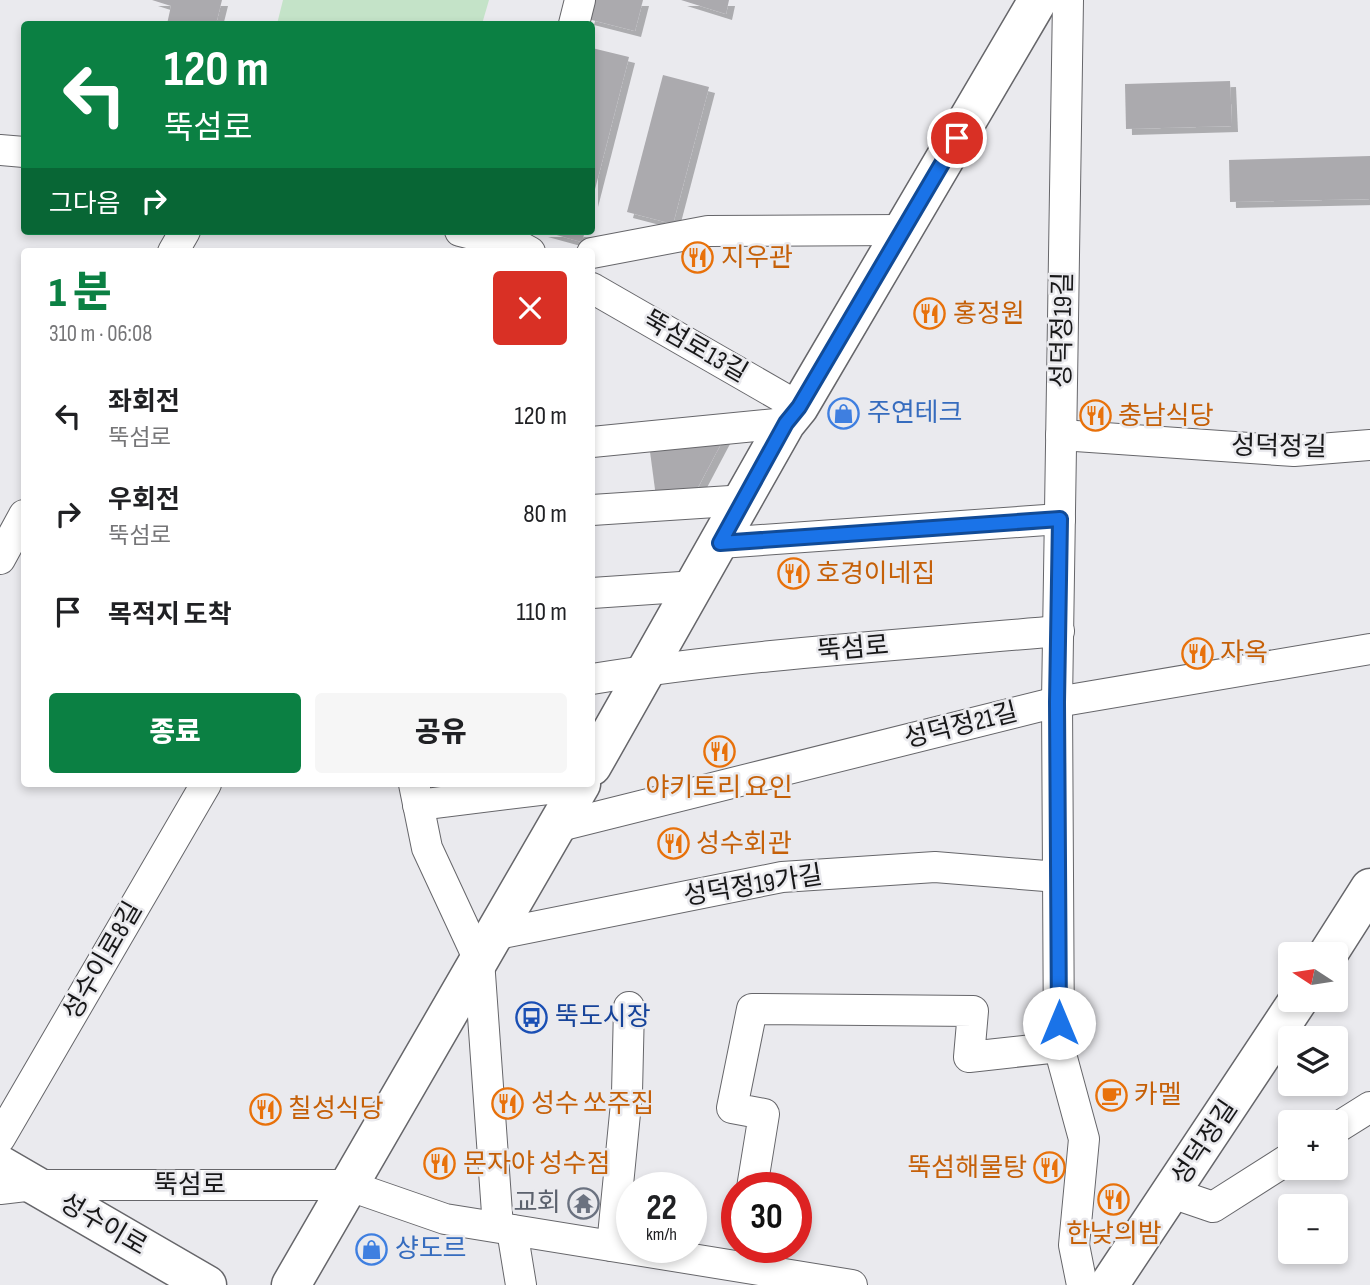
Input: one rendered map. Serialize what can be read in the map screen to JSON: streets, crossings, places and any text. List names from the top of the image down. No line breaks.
{"streets":{"main road":["성덕정길","성수이로"],"street":["성덕정19길","뚝섬로13길","뚝섬로","성덕정21길","성덕정19가길","성수이로8길"]},"crossings":[["성덕정19길","성덕정길"],["성덕정19길","뚝섬로"],["성덕정19길","성덕정21길"],["성덕정19길","성덕정19가길"],["뚝섬로","성수이로"]],"places":{"restaurant":["지우관","홍정원","충남식당","호경이네집","자옥","야키토리 요인","성수회관","성수 쏘주집","칠성식당","몬자야 성수점","뚝섬해물탕","한낮의밤"],"shop":["주연테크","샹도르"],"bus stop":["뚝도시장"],"cafe":["카멜"],"temple":["교회"]},"north":"left","page":{"turn":["120 m","뚝섬로"],"then":"그다음","heading":["1 분","310 m · 06:08"],"list":[{"name":"좌회전","note":"뚝섬로","value":"120 m"},{"name":"우회전","note":"뚝섬로","value":"80 m"},{"name":"목적지 도착","value":"110 m"}],"buttons":["종료","공유"],"map_buttons":["+","−"],"speed":"22 km/h","limit":"30"}}
